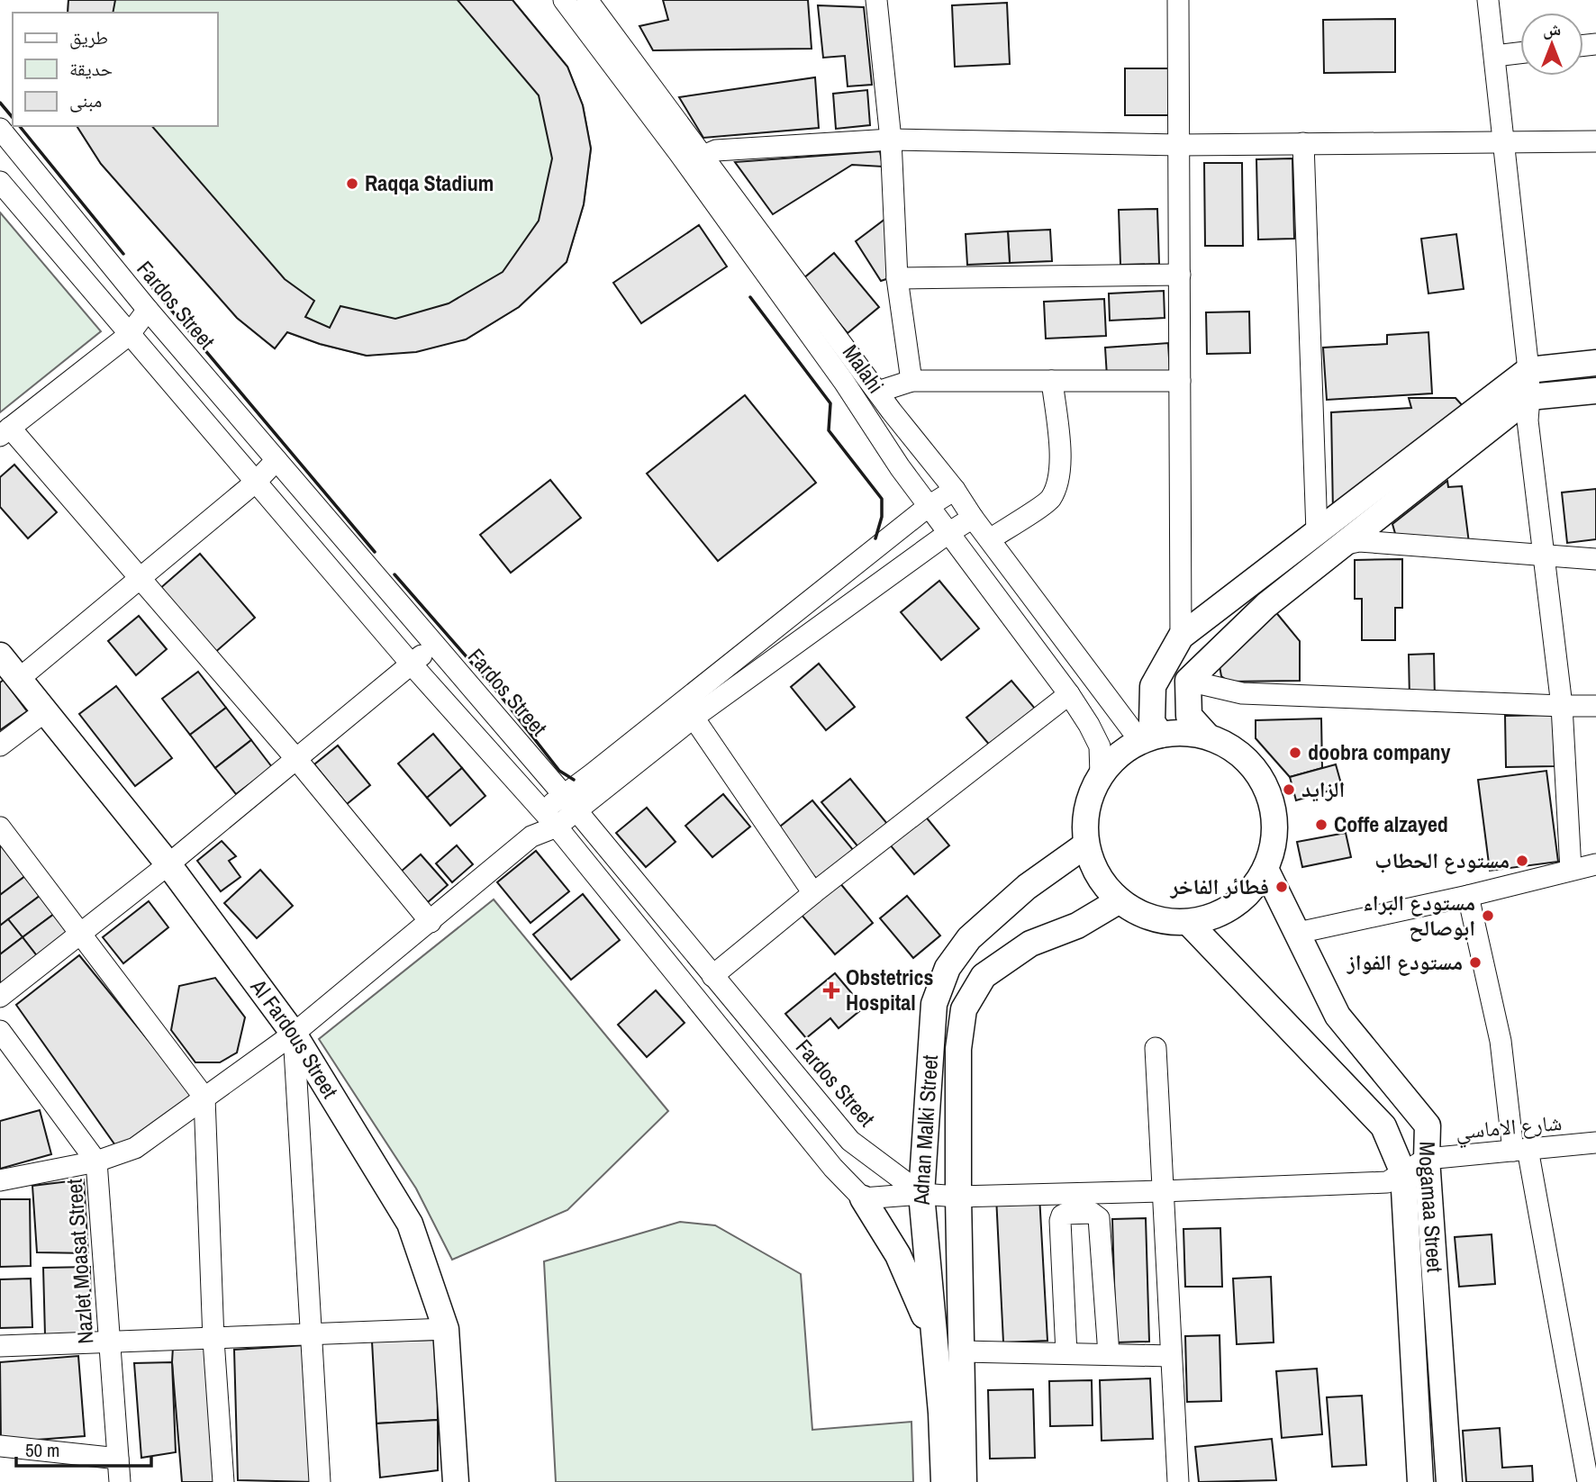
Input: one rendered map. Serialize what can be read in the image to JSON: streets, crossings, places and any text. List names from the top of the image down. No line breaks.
{"streets":{"main road":["Al Fardous Street","Adnan Malki Street","Mogamaa Street"],"street":["Fardos Street","Malahi","شارع الاماسي","Nazlet Moasat Street"]},"crossings":[["Fardos Street","Adnan Malki Street"],["Malahi","Adnan Malki Street"],["Malahi","Mogamaa Street"],["شارع الاماسي","Mogamaa Street"],["Adnan Malki Street","Mogamaa Street"]],"places":{"other":["Raqqa Stadium","doobra company","الزايد","Coffe alzayed","مستودع الحطاب","فطائر الفاخر","مستودع البراء ابوصالح","مستودع الفواز"],"health":["Obstetrics Hospital"]},"legend":["طريق","حديقة","مبنى"],"scale_bar":"50 m","north":"top"}
